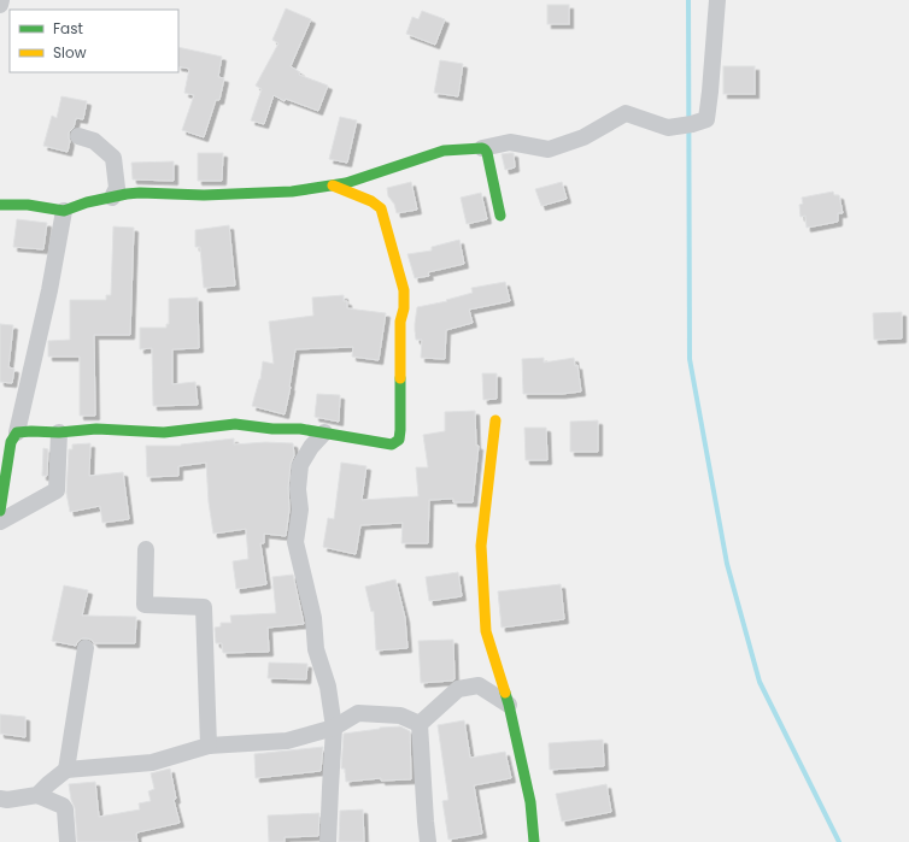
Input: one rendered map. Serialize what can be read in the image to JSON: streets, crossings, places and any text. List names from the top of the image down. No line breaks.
{"legend":["Fast","Slow"]}
